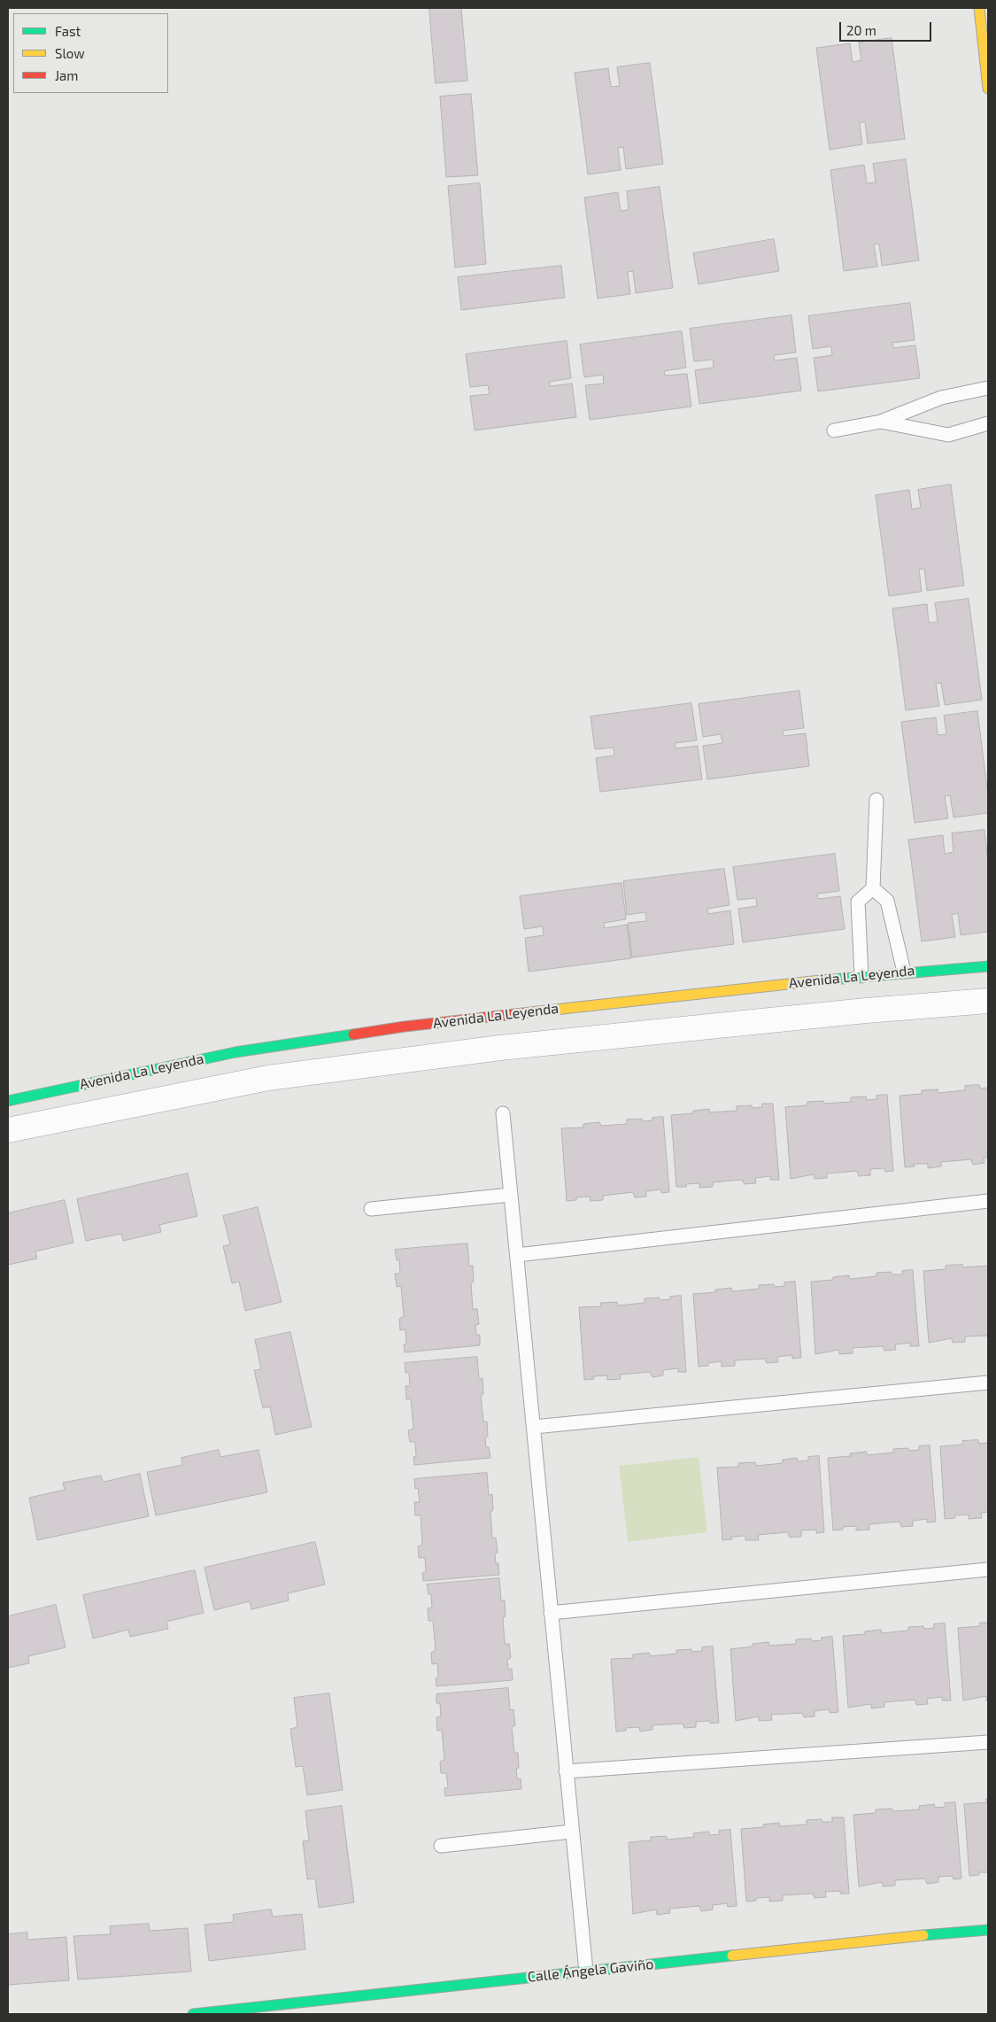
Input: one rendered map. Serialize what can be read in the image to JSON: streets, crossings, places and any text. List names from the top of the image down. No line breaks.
{"streets":{"street":["Avenida La Leyenda","Calle Ángela Gaviño"]},"legend":["Fast","Slow","Jam"],"scale_bar":"20 m"}
